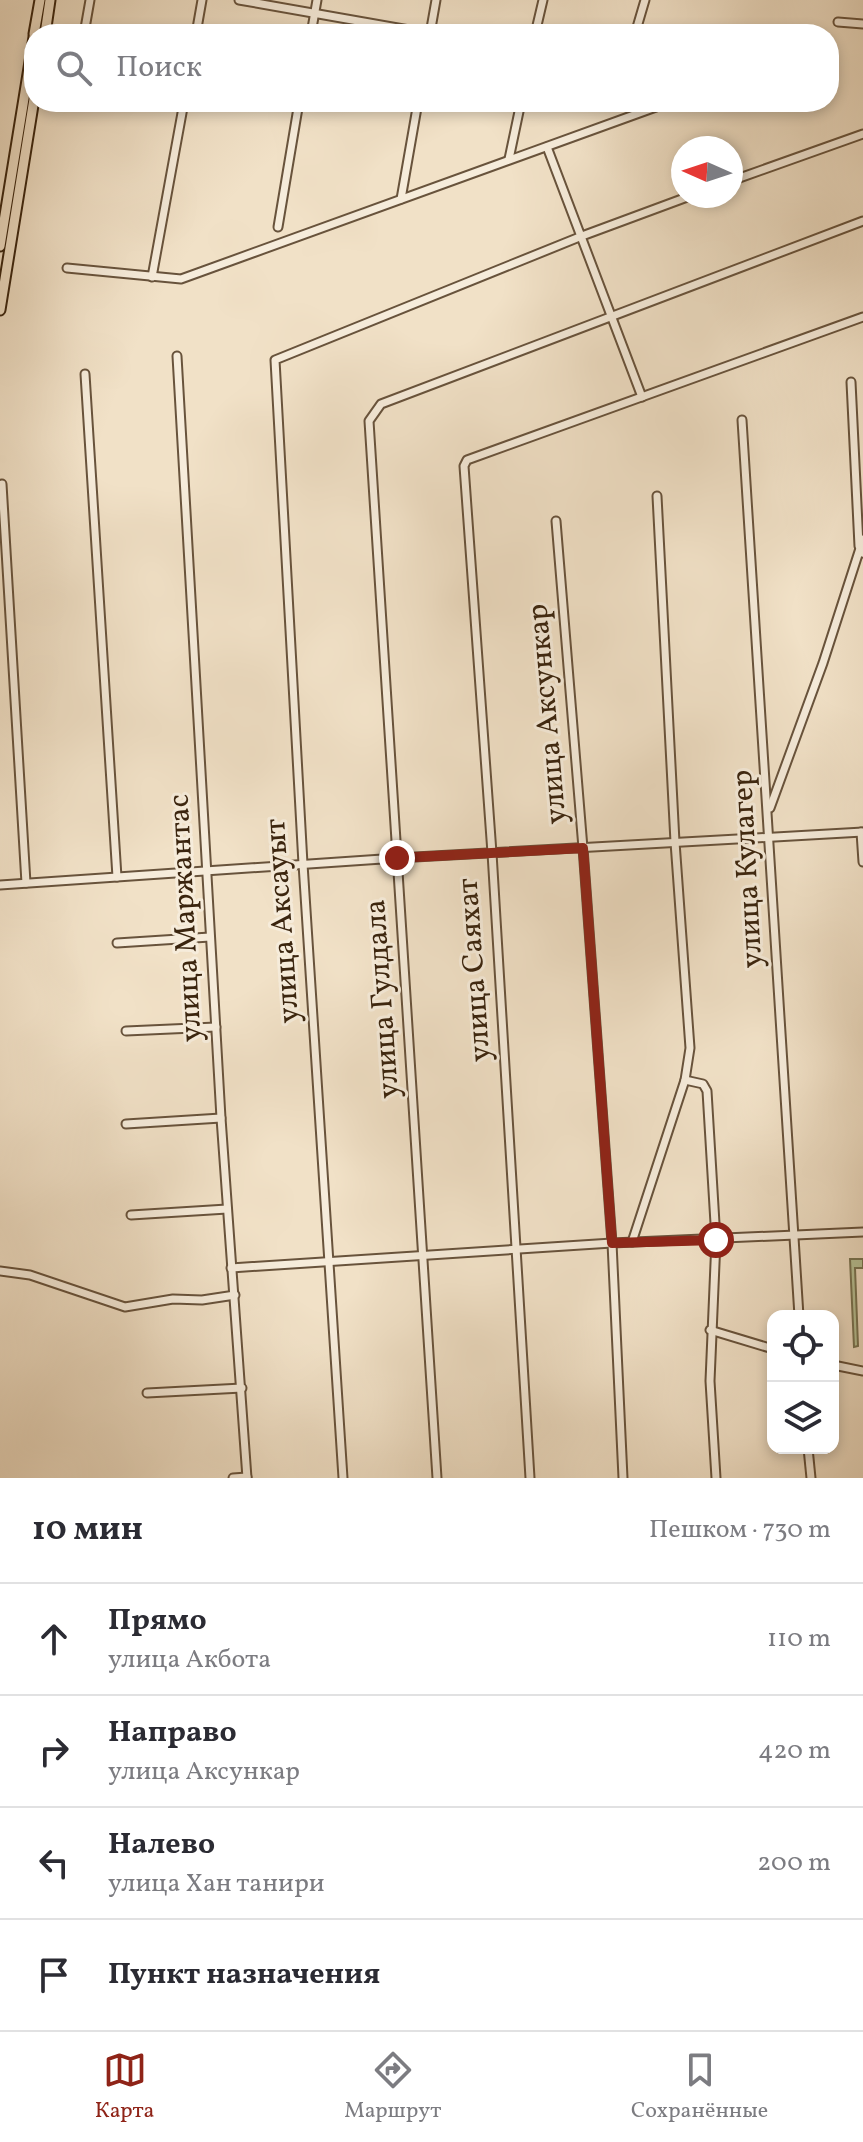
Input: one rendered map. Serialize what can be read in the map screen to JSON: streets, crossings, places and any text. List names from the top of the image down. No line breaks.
{"streets":{"street":["улица Аксункар","улица Кулагер","улица Маржантас","улица Аксауыт","улица Саяхат","улица Гулдала"]},"north":"left","page":{"search":"Поиск","heading":["10 мин","Пешком · 730 m"],"list":[["Прямо","улица Акбота","110 m"],["Направо","улица Аксункар","420 m"],["Налево","улица Хан танири","200 m"],"Пункт назначения"],"nav":["Карта","Маршрут","Сохранённые"]}}
